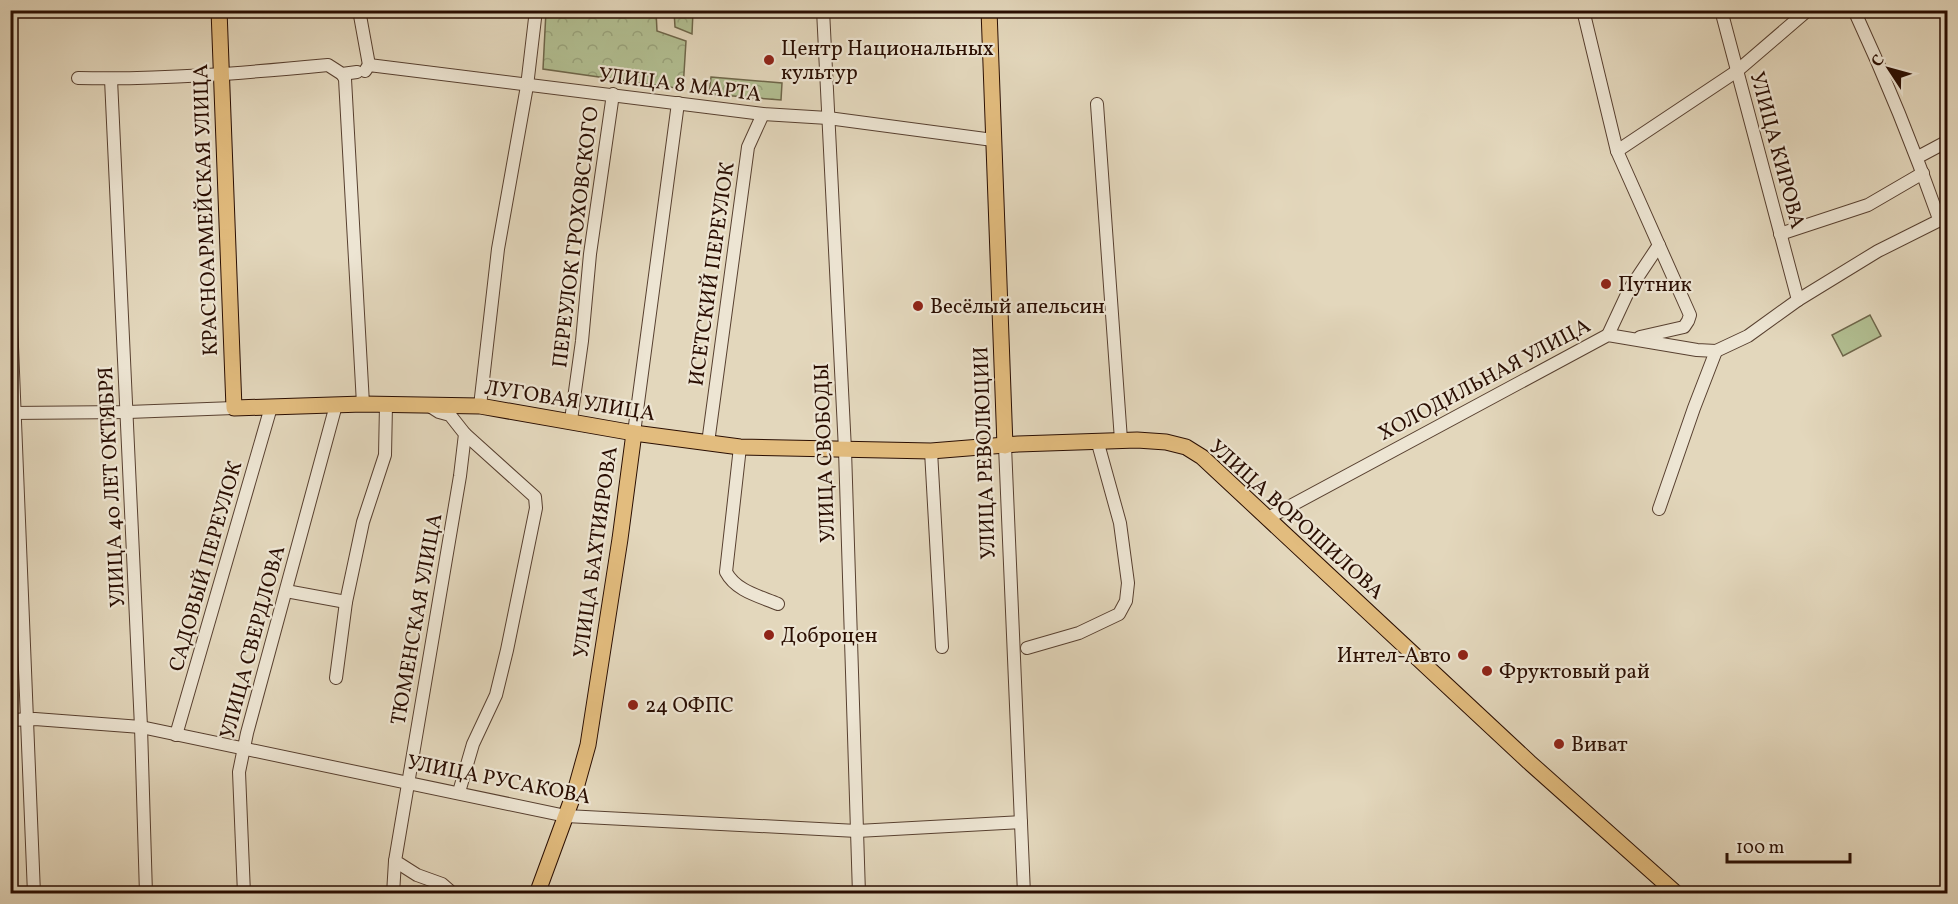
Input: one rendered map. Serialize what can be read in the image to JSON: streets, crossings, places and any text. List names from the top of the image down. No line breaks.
{"streets":{"main road":["КРАСНОАРМЕЙСКАЯ УЛИЦА","ЛУГОВАЯ УЛИЦА","УЛИЦА РЕВОЛЮЦИИ","УЛИЦА ВОРОШИЛОВА","УЛИЦА БАХТИЯРОВА"],"street":["УЛИЦА 8 МАРТА","УЛИЦА КИРОВА","ПЕРЕУЛОК ГРОХОВСКОГО","ИСЕТСКИЙ ПЕРЕУЛОК","ХОЛОДИЛЬНАЯ УЛИЦА","УЛИЦА СВОБОДЫ","УЛИЦА 40 ЛЕТ ОКТЯБРЯ","САДОВЫЙ ПЕРЕУЛОК","ТЮМЕНСКАЯ УЛИЦА","УЛИЦА СВЕРДЛОВА","УЛИЦА РУСАКОВА"]},"crossings":[["УЛИЦА 8 МАРТА","КРАСНОАРМЕЙСКАЯ УЛИЦА"],["УЛИЦА 8 МАРТА","ПЕРЕУЛОК ГРОХОВСКОГО"],["УЛИЦА 8 МАРТА","ИСЕТСКИЙ ПЕРЕУЛОК"],["УЛИЦА 8 МАРТА","УЛИЦА СВОБОДЫ"],["УЛИЦА 8 МАРТА","УЛИЦА РЕВОЛЮЦИИ"],["УЛИЦА 8 МАРТА","УЛИЦА 40 ЛЕТ ОКТЯБРЯ"],["УЛИЦА 8 МАРТА","УЛИЦА БАХТИЯРОВА"],["УЛИЦА КИРОВА","ХОЛОДИЛЬНАЯ УЛИЦА"],["КРАСНОАРМЕЙСКАЯ УЛИЦА","ЛУГОВАЯ УЛИЦА"],["ПЕРЕУЛОК ГРОХОВСКОГО","ЛУГОВАЯ УЛИЦА"],["ИСЕТСКИЙ ПЕРЕУЛОК","ЛУГОВАЯ УЛИЦА"],["ХОЛОДИЛЬНАЯ УЛИЦА","УЛИЦА ВОРОШИЛОВА"],["ЛУГОВАЯ УЛИЦА","УЛИЦА СВОБОДЫ"],["ЛУГОВАЯ УЛИЦА","УЛИЦА РЕВОЛЮЦИИ"],["ЛУГОВАЯ УЛИЦА","УЛИЦА 40 ЛЕТ ОКТЯБРЯ"],["ЛУГОВАЯ УЛИЦА","УЛИЦА ВОРОШИЛОВА"],["ЛУГОВАЯ УЛИЦА","УЛИЦА БАХТИЯРОВА"],["ЛУГОВАЯ УЛИЦА","САДОВЫЙ ПЕРЕУЛОК"],["ЛУГОВАЯ УЛИЦА","УЛИЦА СВЕРДЛОВА"],["УЛИЦА СВОБОДЫ","УЛИЦА РУСАКОВА"],["УЛИЦА РЕВОЛЮЦИИ","УЛИЦА РУСАКОВА"],["УЛИЦА 40 ЛЕТ ОКТЯБРЯ","УЛИЦА РУСАКОВА"],["УЛИЦА БАХТИЯРОВА","УЛИЦА РУСАКОВА"],["САДОВЫЙ ПЕРЕУЛОК","УЛИЦА РУСАКОВА"],["ТЮМЕНСКАЯ УЛИЦА","УЛИЦА РУСАКОВА"],["УЛИЦА СВЕРДЛОВА","УЛИЦА РУСАКОВА"]],"places":["Центр Национальных культур","Путник","Весёлый апельсин","Доброцен","Интел-Авто","Фруктовый рай","24 ОФПС","Виват"],"scale_bar":"100 m","north":"top left"}
